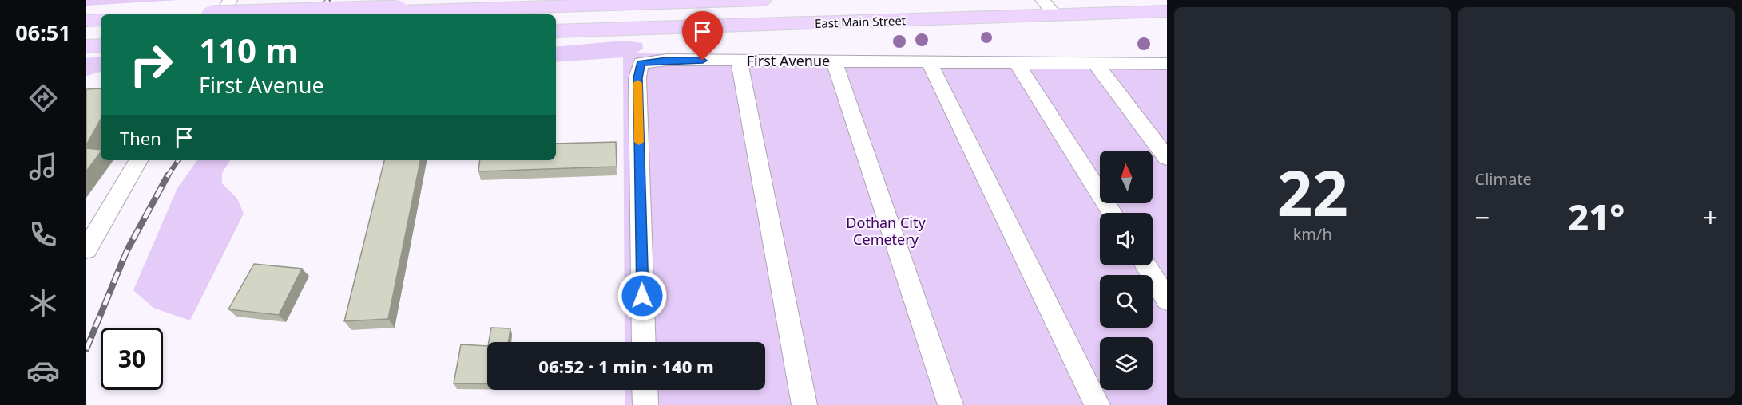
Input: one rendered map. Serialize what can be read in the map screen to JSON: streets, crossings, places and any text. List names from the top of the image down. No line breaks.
{"streets":{"main road":["East Main Street"],"street":["First Avenue"]},"parks":["Dothan City Cemetery"],"north":"top","page":{"tabs":"06:51","tile":[["22","km/h"],"Climate"],"turn":["110 m","First Avenue"],"then":"Then","heat":["−","21°","+"],"limit":"30","trip":"06:52 · 1 min · 140 m"}}
